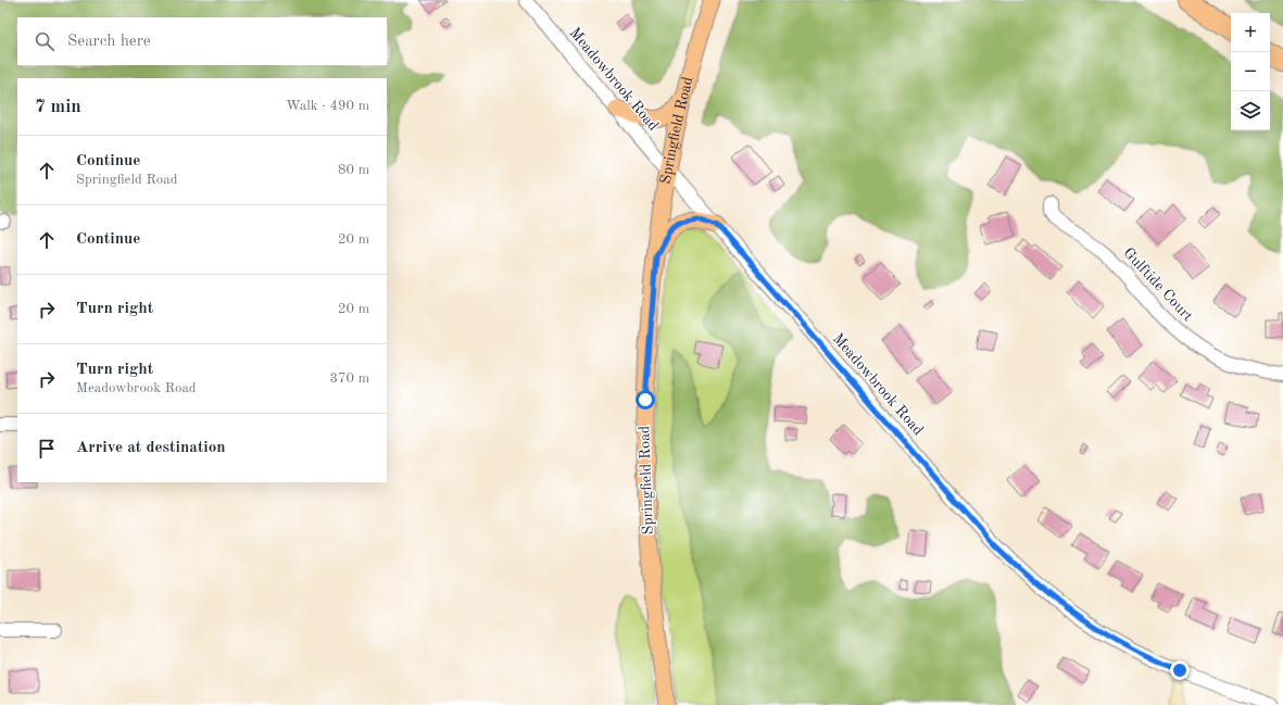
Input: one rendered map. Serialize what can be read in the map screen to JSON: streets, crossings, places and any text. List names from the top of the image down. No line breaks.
{"streets":{"main road":["Springfield Road"],"street":["Meadowbrook Road","Gulftide Court"]},"crossings":[["Meadowbrook Road","Springfield Road"]],"page":{"map_buttons":["+","−"],"search":"Search here","heading":["7 min","Walk · 490 m"],"list":[["Continue","Springfield Road","80 m"],["Continue","20 m"],["Turn right","20 m"],["Turn right","Meadowbrook Road","370 m"],"Arrive at destination"]}}
